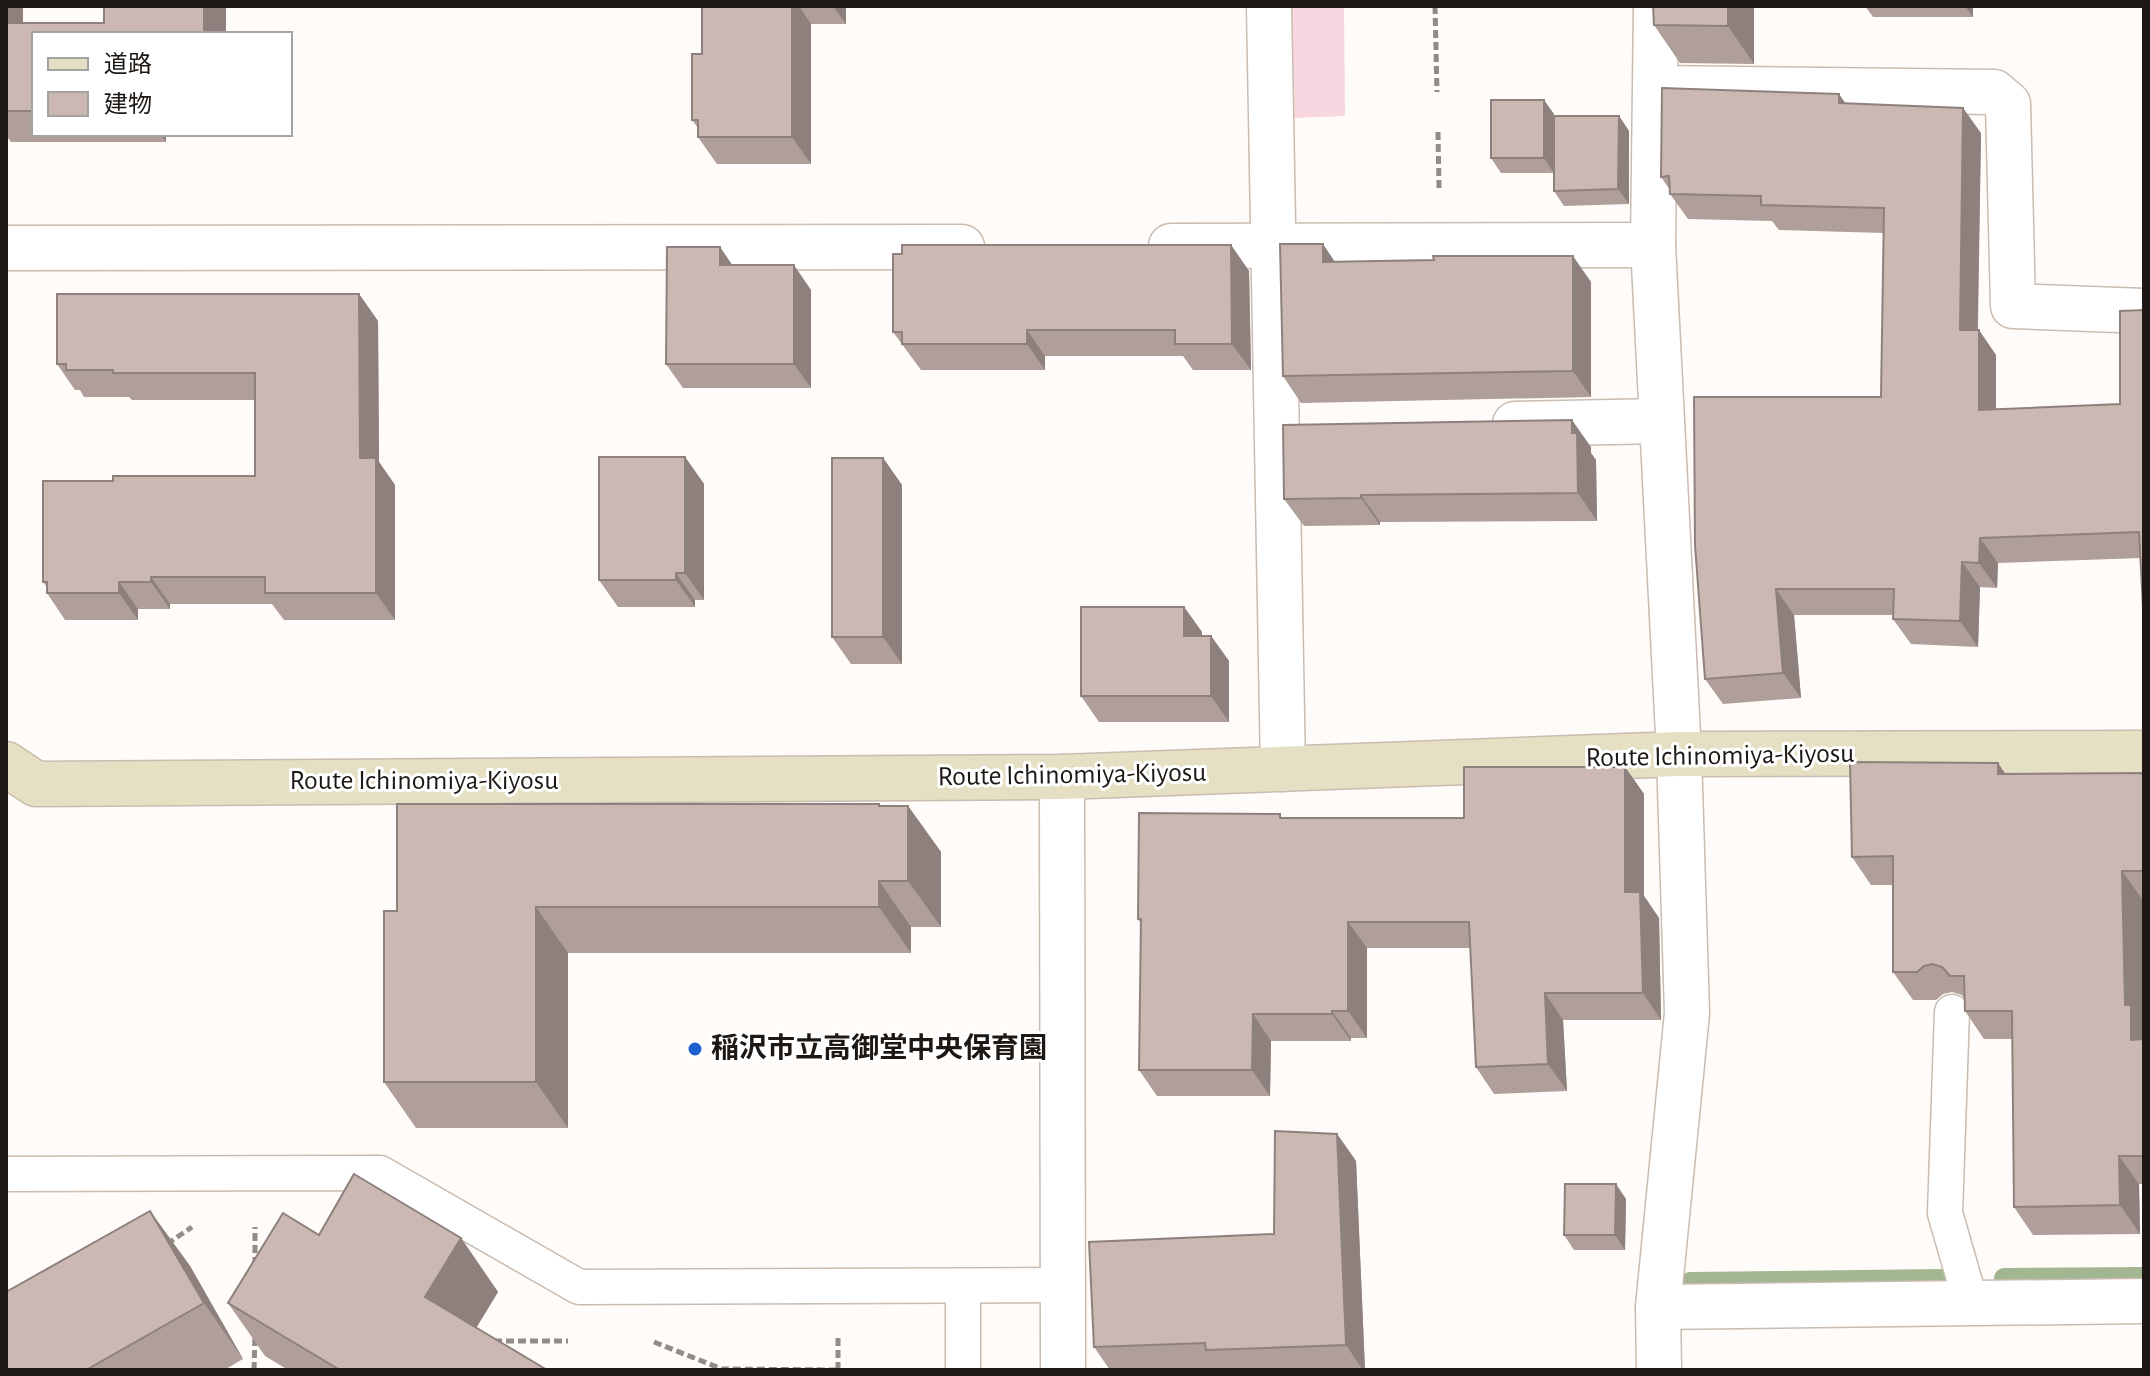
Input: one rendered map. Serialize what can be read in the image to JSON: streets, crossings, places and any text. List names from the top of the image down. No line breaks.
{"streets":{"main road":["Route Ichinomiya-Kiyosu"]},"places":["稲沢市立高御堂中央保育園"],"legend":["道路","建物"]}
